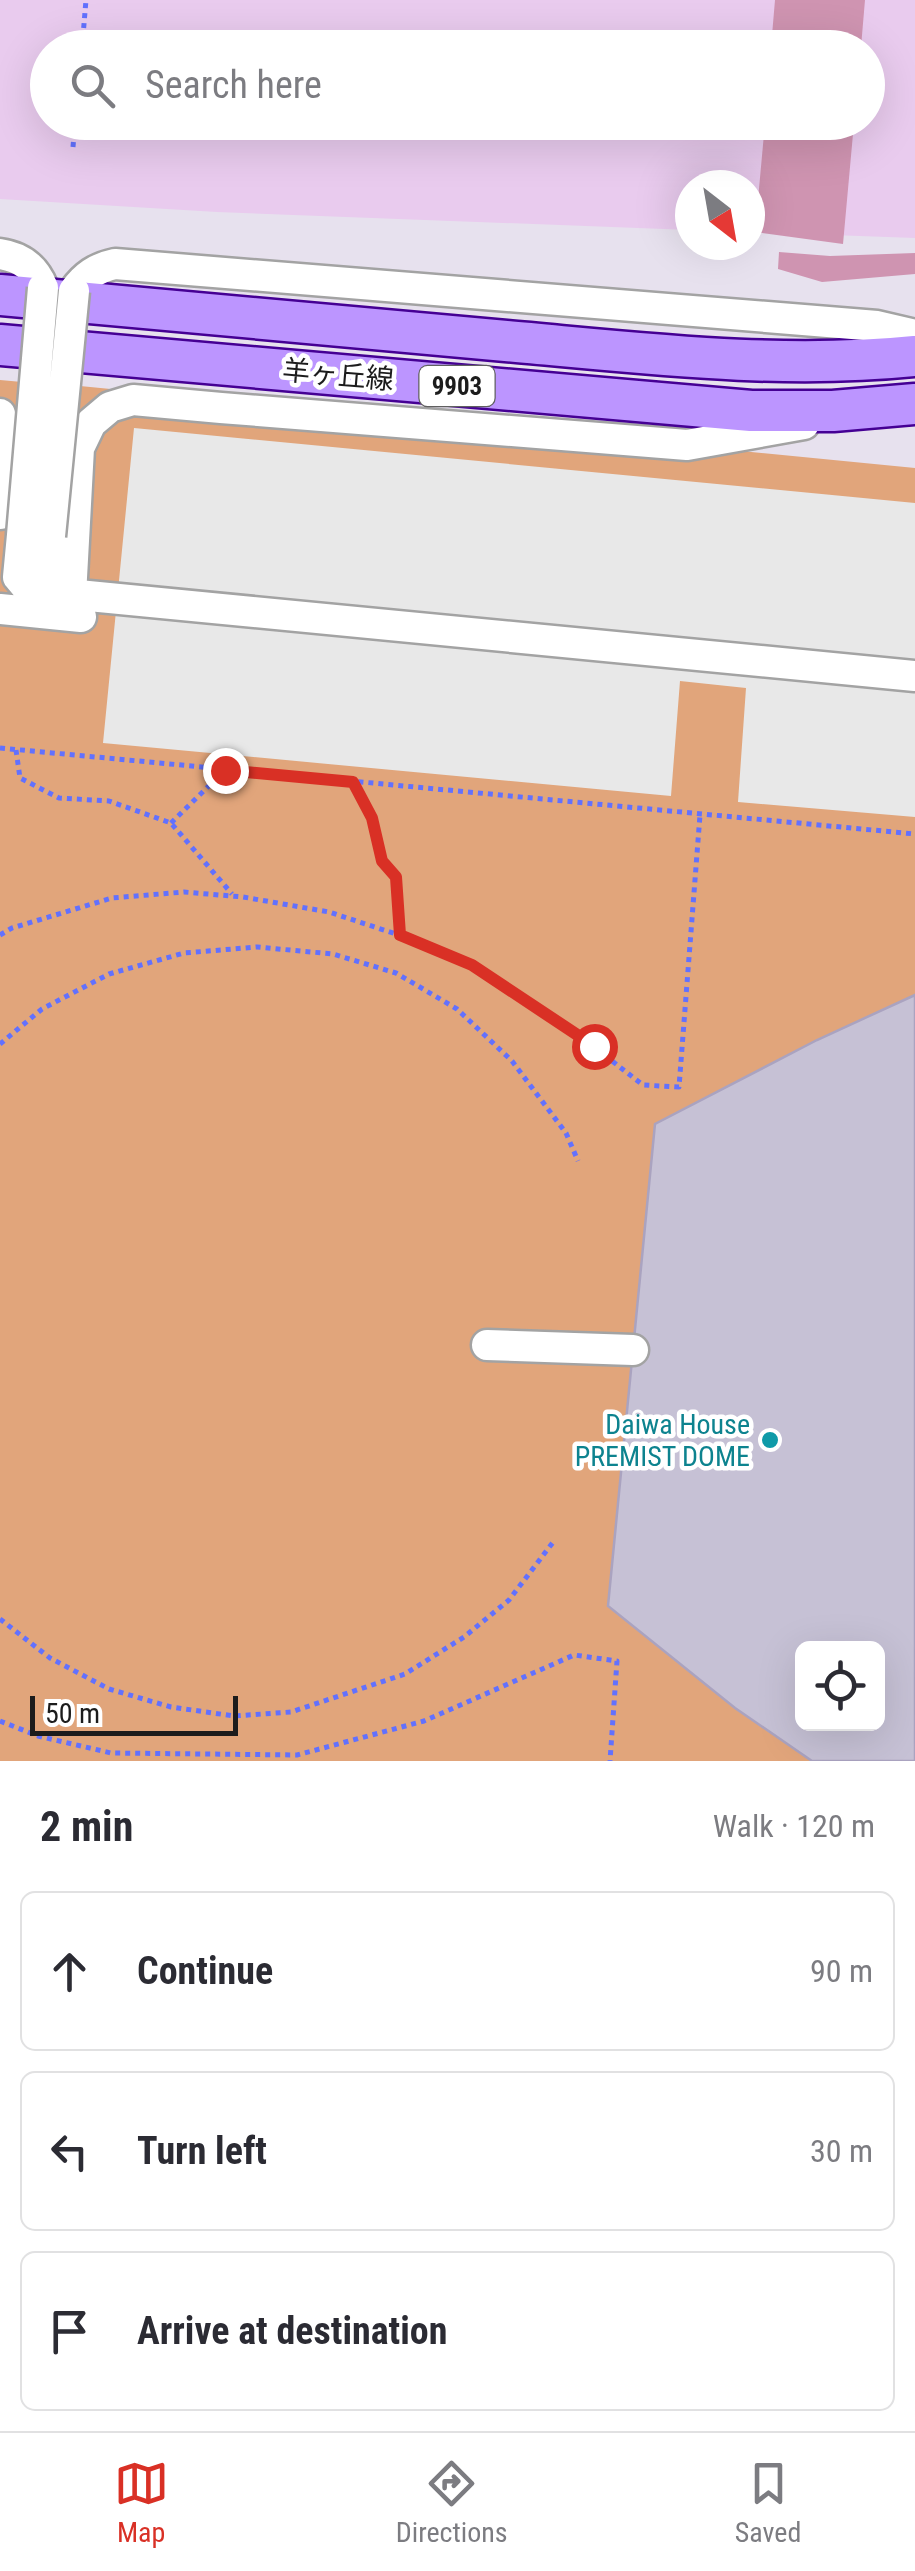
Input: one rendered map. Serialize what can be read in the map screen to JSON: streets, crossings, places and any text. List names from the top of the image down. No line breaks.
{"streets":{"main road":["羊ヶ丘線","9903"]},"places":["Daiwa House PREMIST DOME"],"scale_bar":"50 m","north":"bottom right","page":{"search":"Search here","scale":"50 m","heading":["2 min","Walk · 120 m"],"list":[["Continue","90 m"],["Turn left","30 m"],"Arrive at destination"],"nav":["Map","Directions","Saved"]}}
